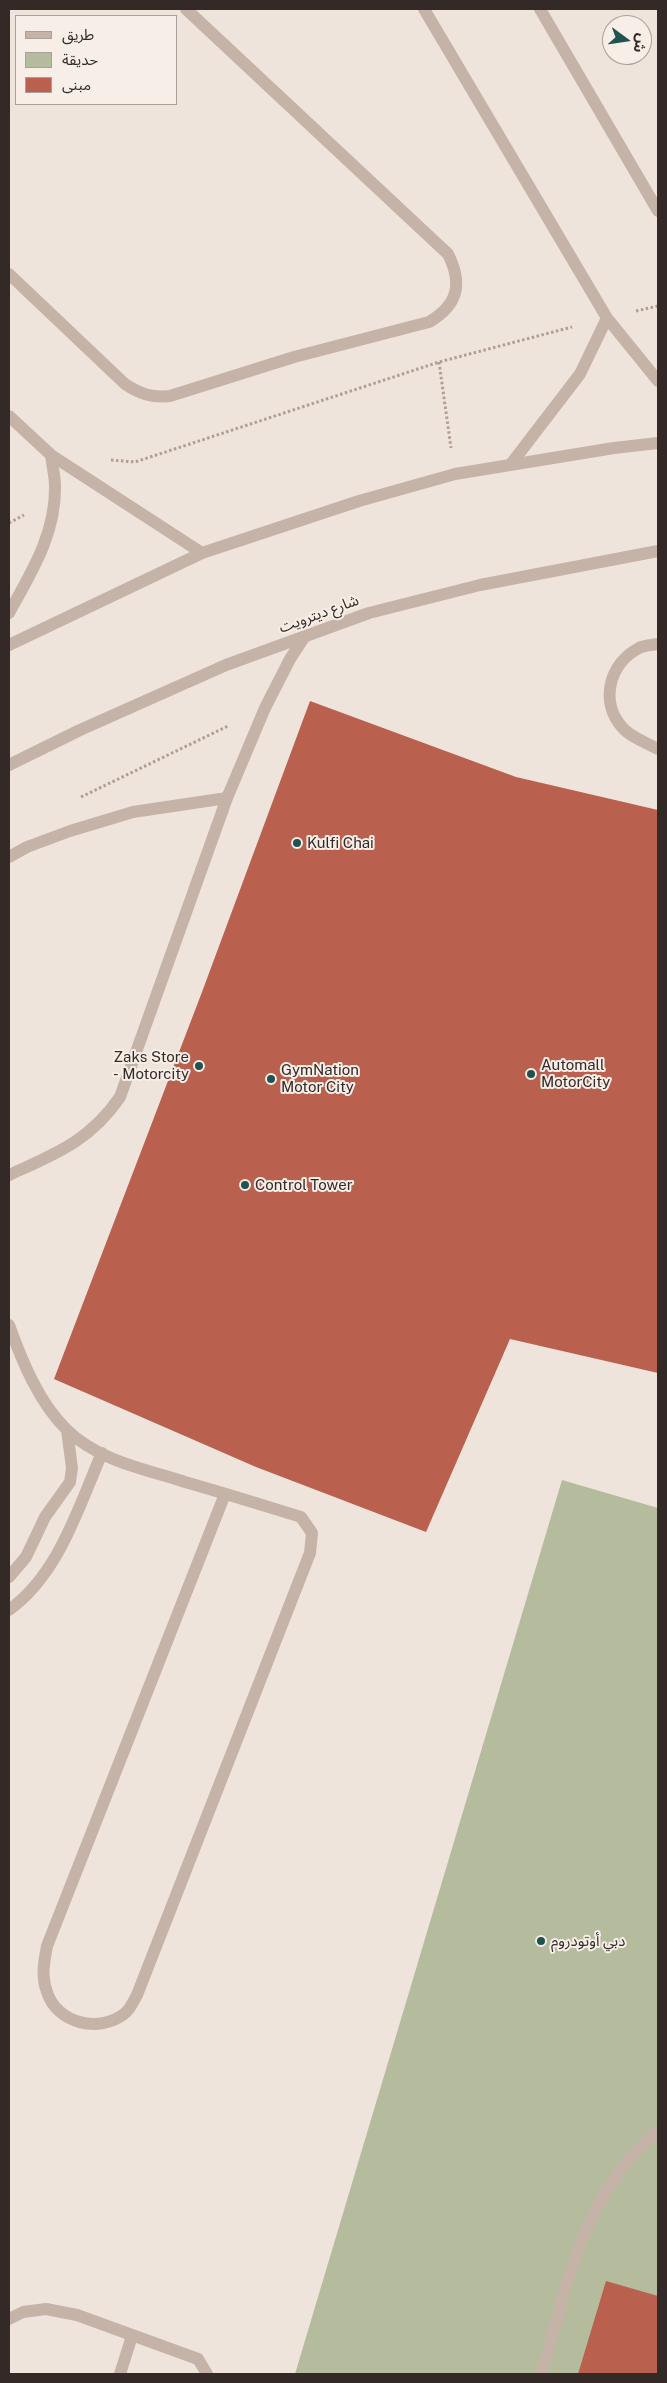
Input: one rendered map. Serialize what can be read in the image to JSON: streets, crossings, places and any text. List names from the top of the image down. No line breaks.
{"streets":{"street":["شارع ديترويت"]},"places":["Kulfi Chai","Zaks Store - Motorcity","Automall MotorCity","GymNation Motor City","Control Tower","دبي أوتودروم"],"legend":["طريق","حديقة","مبنى"],"north":"right"}
